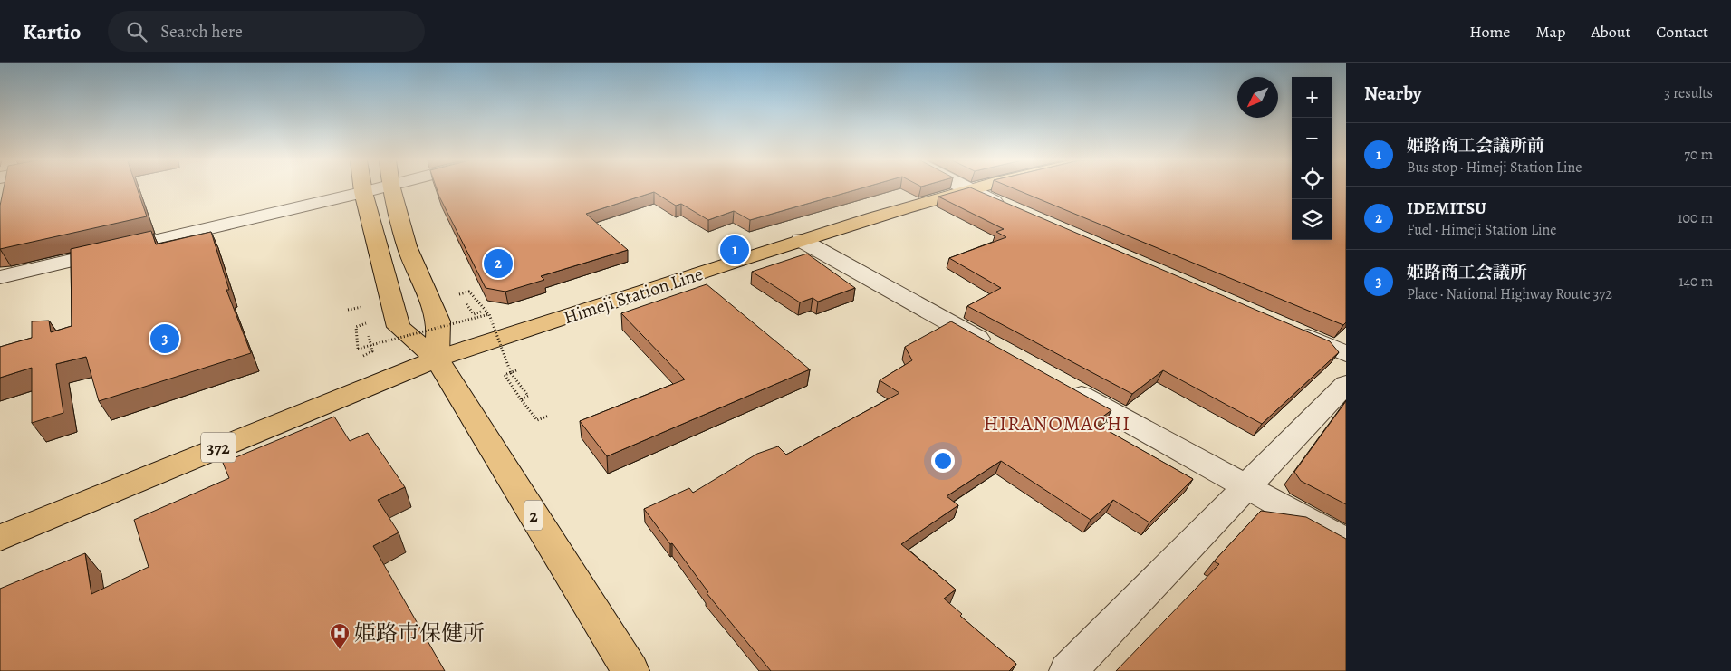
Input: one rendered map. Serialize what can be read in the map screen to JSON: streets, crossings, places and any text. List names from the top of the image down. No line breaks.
{"streets":{"main road":["Himeji Station Line","372","2"]},"crossings":[["Himeji Station Line","372"],["Himeji Station Line","2"],["372","2"]],"districts":["HIRANOMACHI"],"places":{"hospital":["姫路市保健所"]},"north":"bottom left","page":{"header":"Kartio","search":"Search here","nav":["Home","Map","About","Contact"],"heading":["Nearby","3 results"],"map_buttons":["+","−"],"list":[{"mark":"1","name":"姫路商工会議所前","note":"Bus stop · Himeji Station Line","value":"70 m"},{"mark":"2","name":"IDEMITSU","note":"Fuel · Himeji Station Line","value":"100 m"},{"mark":"3","name":"姫路商工会議所","note":"Place · National Highway Route 372","value":"140 m"}],"pins":["1","2","3"]}}
